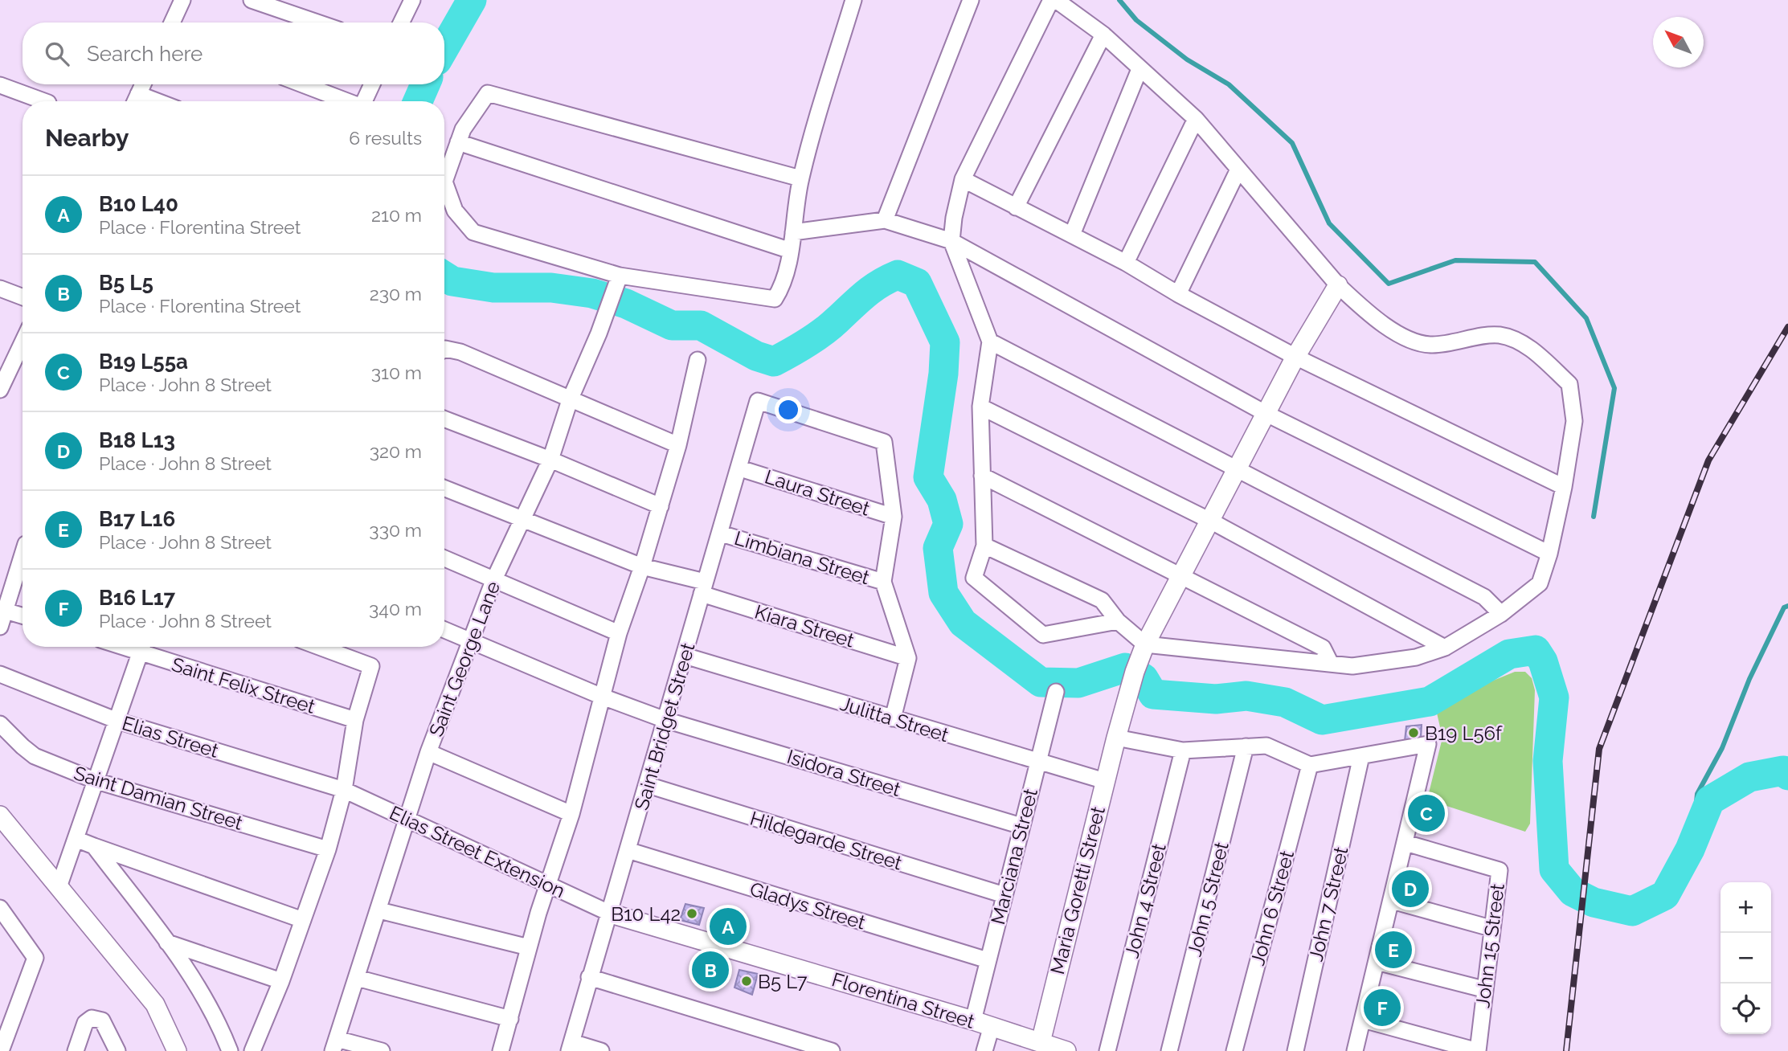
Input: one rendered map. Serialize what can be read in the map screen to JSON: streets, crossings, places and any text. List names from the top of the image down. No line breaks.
{"streets":{"street":["Laura Street","Limbiana Street","Kiara Street","Saint George Lane","Saint Felix Street","Julitta Street","Saint Bridget Street","Elias Street","Isidora Street","Saint Damian Street","Hildegarde Street","Elias Street Extension","Marciana Street","Maria Goretti Street","John 5 Street","John 4 Street","John 7 Street","Gladys Street","John 6 Street","John 15 Street","Florentina Street"]},"crossings":[["Laura Street","Saint Bridget Street"],["Limbiana Street","Saint Bridget Street"],["Kiara Street","Saint George Lane"],["Kiara Street","Saint Bridget Street"],["Saint George Lane","Isidora Street"],["Saint George Lane","Elias Street Extension"],["Julitta Street","Saint Bridget Street"],["Julitta Street","Marciana Street"],["Julitta Street","Maria Goretti Street"],["Saint Bridget Street","Isidora Street"],["Saint Bridget Street","Hildegarde Street"],["Saint Bridget Street","Elias Street Extension"],["Saint Bridget Street","Gladys Street"],["Saint Bridget Street","Florentina Street"],["Elias Street","Elias Street Extension"],["Isidora Street","Marciana Street"],["Hildegarde Street","Marciana Street"],["Elias Street Extension","Florentina Street"],["Marciana Street","Gladys Street"],["Marciana Street","Florentina Street"],["Maria Goretti Street","Florentina Street"]],"places":["B19 L56f","B10 L42","B5 L7"],"north":"top left","page":{"search":"Search here","heading":["Nearby","6 results"],"list":[{"mark":"A","name":"B10 L40","note":"Place · Florentina Street","value":"210 m"},{"mark":"B","name":"B5 L5","note":"Place · Florentina Street","value":"230 m"},{"mark":"C","name":"B19 L55a","note":"Place · John 8 Street","value":"310 m"},{"mark":"D","name":"B18 L13","note":"Place · John 8 Street","value":"320 m"},{"mark":"E","name":"B17 L16","note":"Place · John 8 Street","value":"330 m"},{"mark":"F","name":"B16 L17","note":"Place · John 8 Street","value":"340 m"}],"pins":["C","D","A","E","B","F"],"map_buttons":["+","−"]}}
